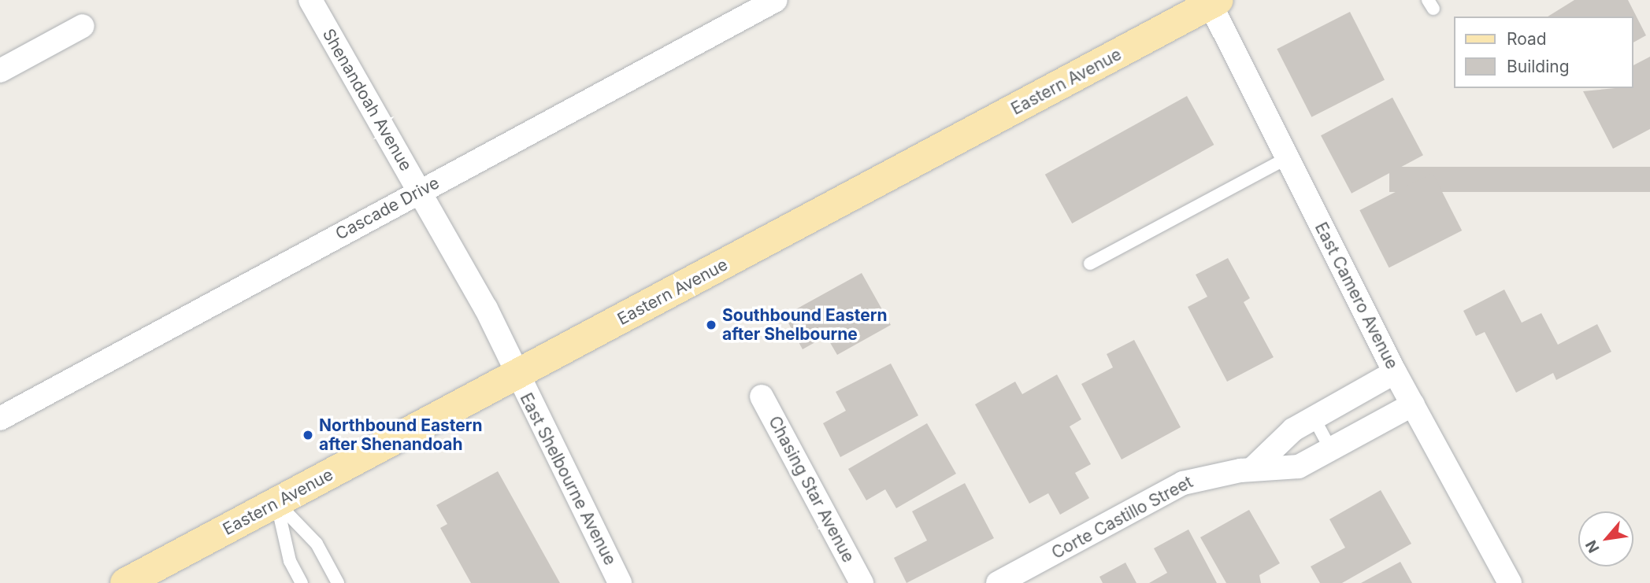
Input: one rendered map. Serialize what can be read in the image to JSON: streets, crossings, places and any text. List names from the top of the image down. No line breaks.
{"streets":{"main road":["Eastern Avenue"],"street":["Shenandoah Avenue","Cascade Drive","East Camero Avenue","East Shelbourne Avenue","Chasing Star Avenue","Corte Castillo Street"]},"crossings":[["Eastern Avenue","Shenandoah Avenue"],["Eastern Avenue","East Camero Avenue"],["Eastern Avenue","East Shelbourne Avenue"],["Shenandoah Avenue","Cascade Drive"],["Shenandoah Avenue","East Shelbourne Avenue"],["East Camero Avenue","Corte Castillo Street"]],"places":["Southbound Eastern after Shelbourne","Northbound Eastern after Shenandoah"],"legend":["Road","Building"],"north":"bottom left"}
